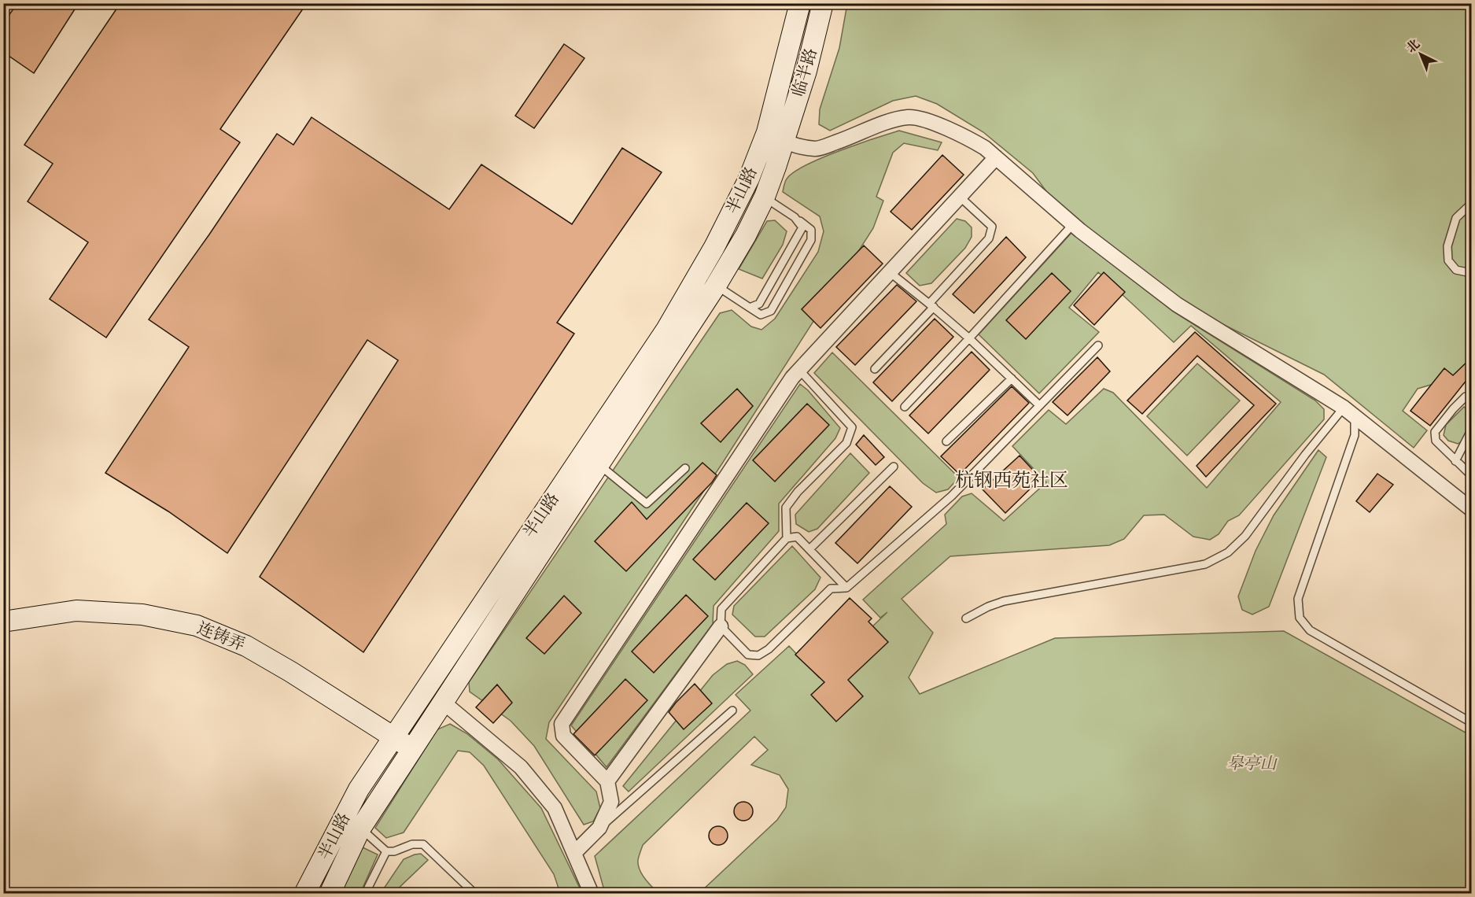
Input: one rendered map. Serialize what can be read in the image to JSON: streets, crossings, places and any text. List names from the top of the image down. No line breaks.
{"streets":{"main road":["临半路","半山路","连铸弄"]},"crossings":[["临半路","半山路"],["半山路","连铸弄"]],"districts":["杭钢西苑社区"],"parks":["皋亭山"],"north":"top left"}
